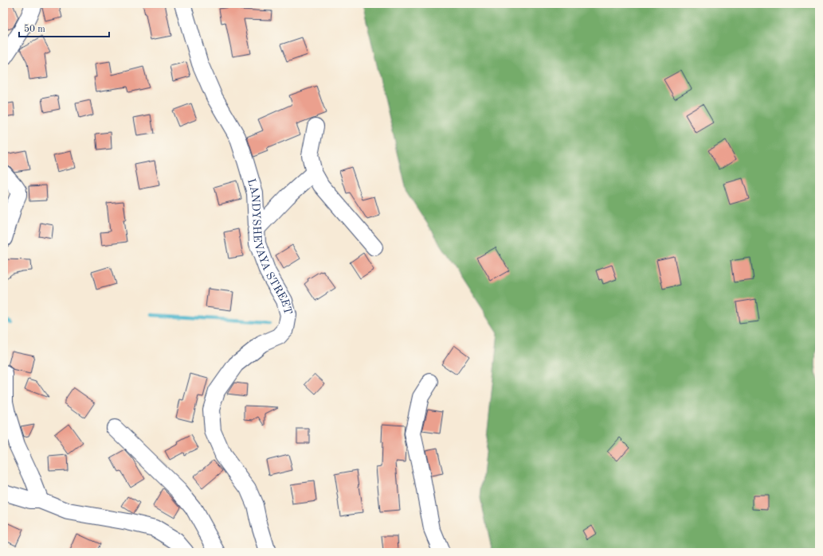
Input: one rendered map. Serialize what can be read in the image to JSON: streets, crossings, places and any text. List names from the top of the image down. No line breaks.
{"streets":{"street":["LANDYSHEVAYA STREET"]},"scale_bar":"50 m"}
